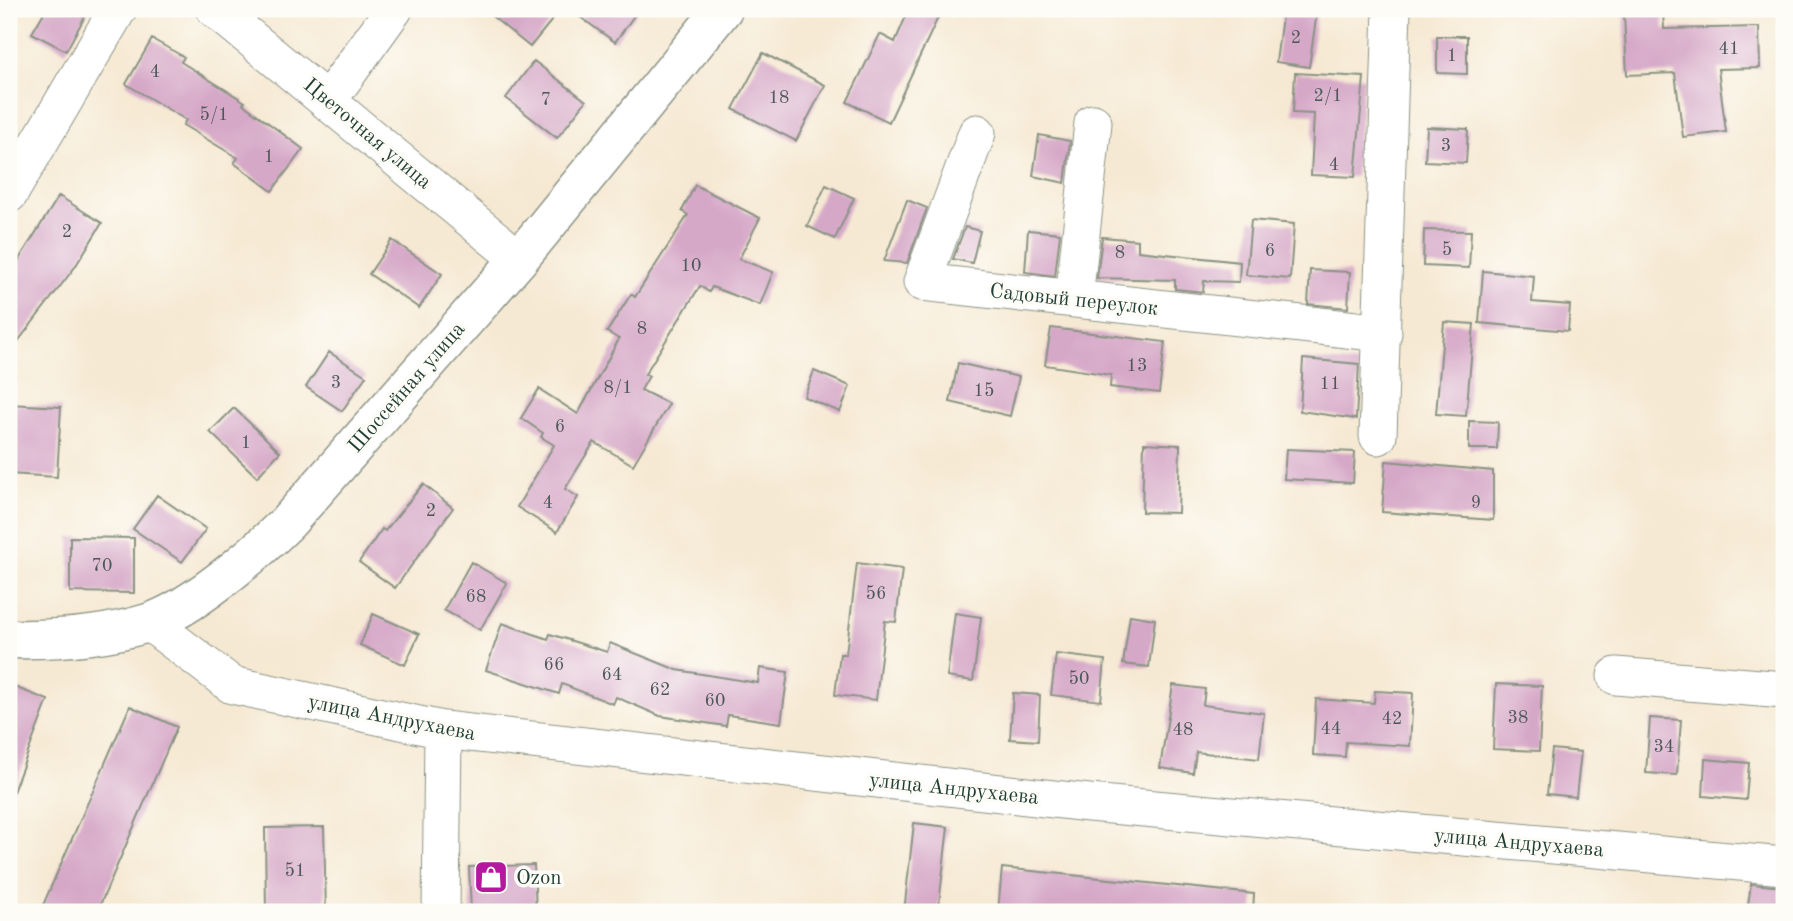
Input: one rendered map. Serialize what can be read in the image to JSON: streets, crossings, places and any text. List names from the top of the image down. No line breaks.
{"streets":{"main road":["Шоссейная улица"],"street":["Цветочная улица","Садовый переулок","улица Андрухаева"]},"crossings":[["Цветочная улица","Шоссейная улица"],["Шоссейная улица","улица Андрухаева"]],"places":{"shop":["Ozon"]},"house_numbers":["2","41","1","4","2/1","18","7","5/1","3","1","4","2","5","6","8","10","8","13","3","11","8/1","15","6","1","4","9","2","70","56","68","66","64","50","62","60","38","42","44","48","34","51"]}
